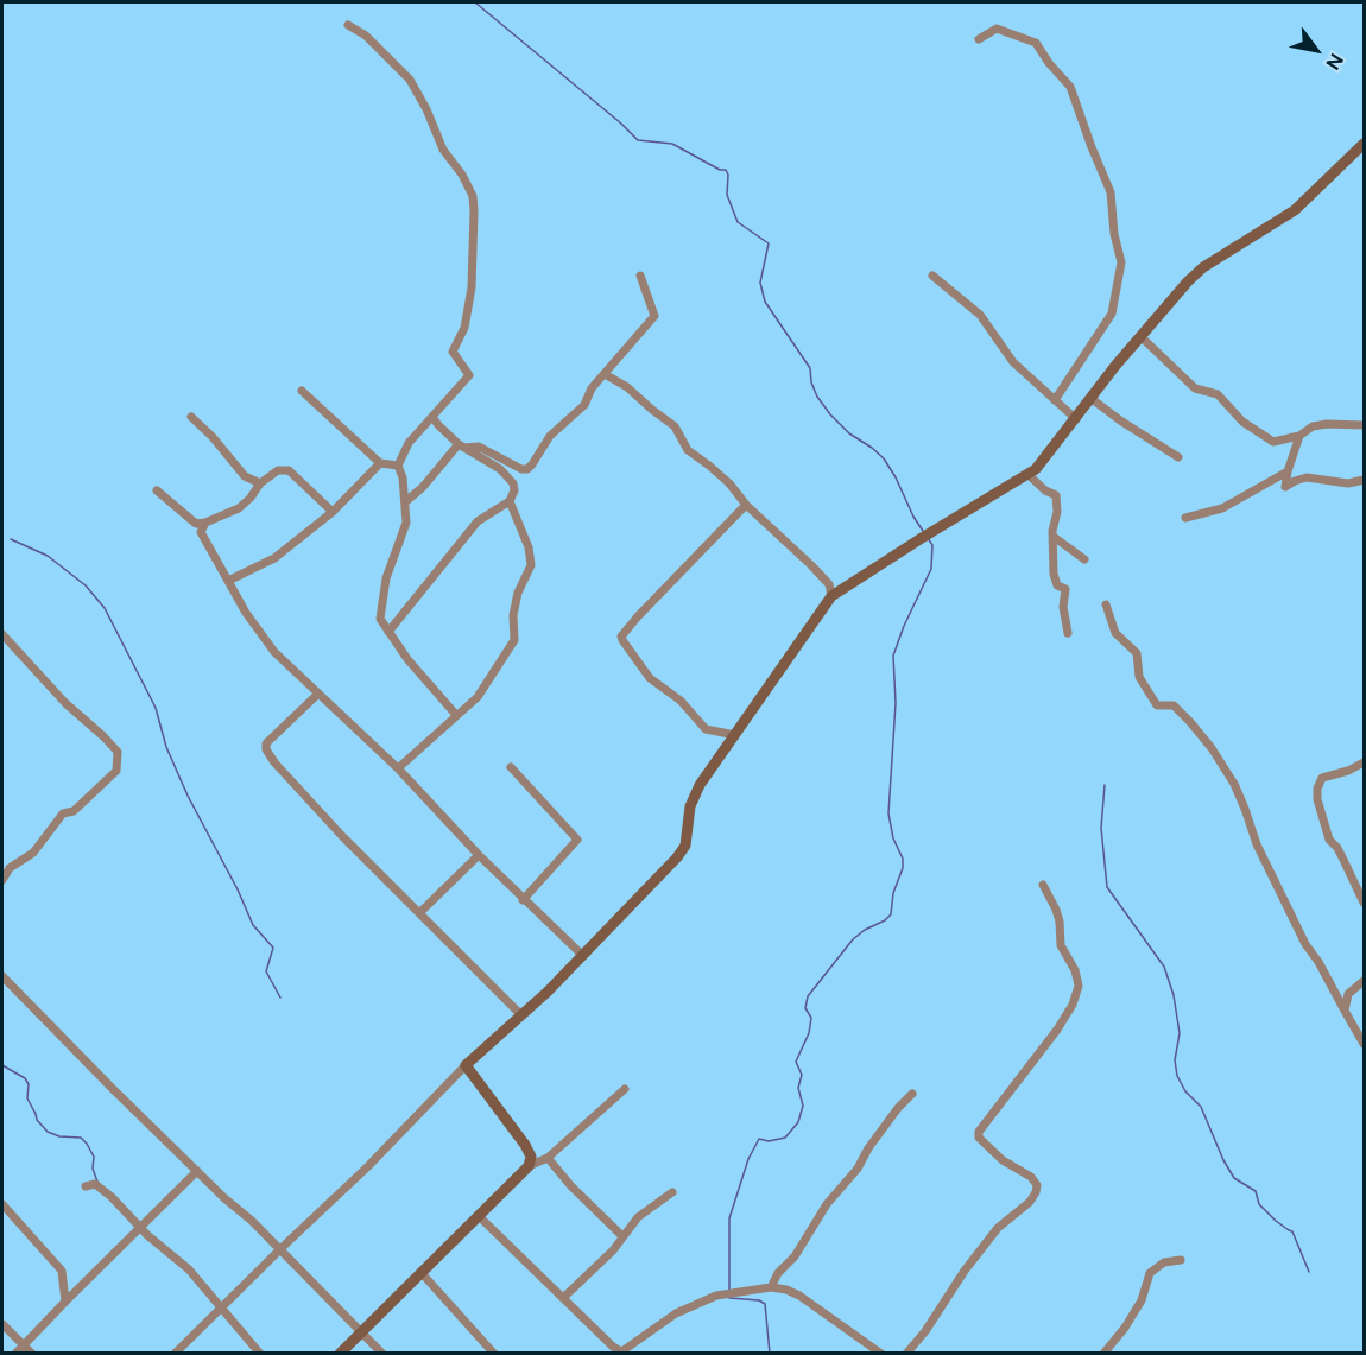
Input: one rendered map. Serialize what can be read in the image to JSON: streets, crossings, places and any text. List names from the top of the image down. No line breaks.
{"north":"bottom right"}
